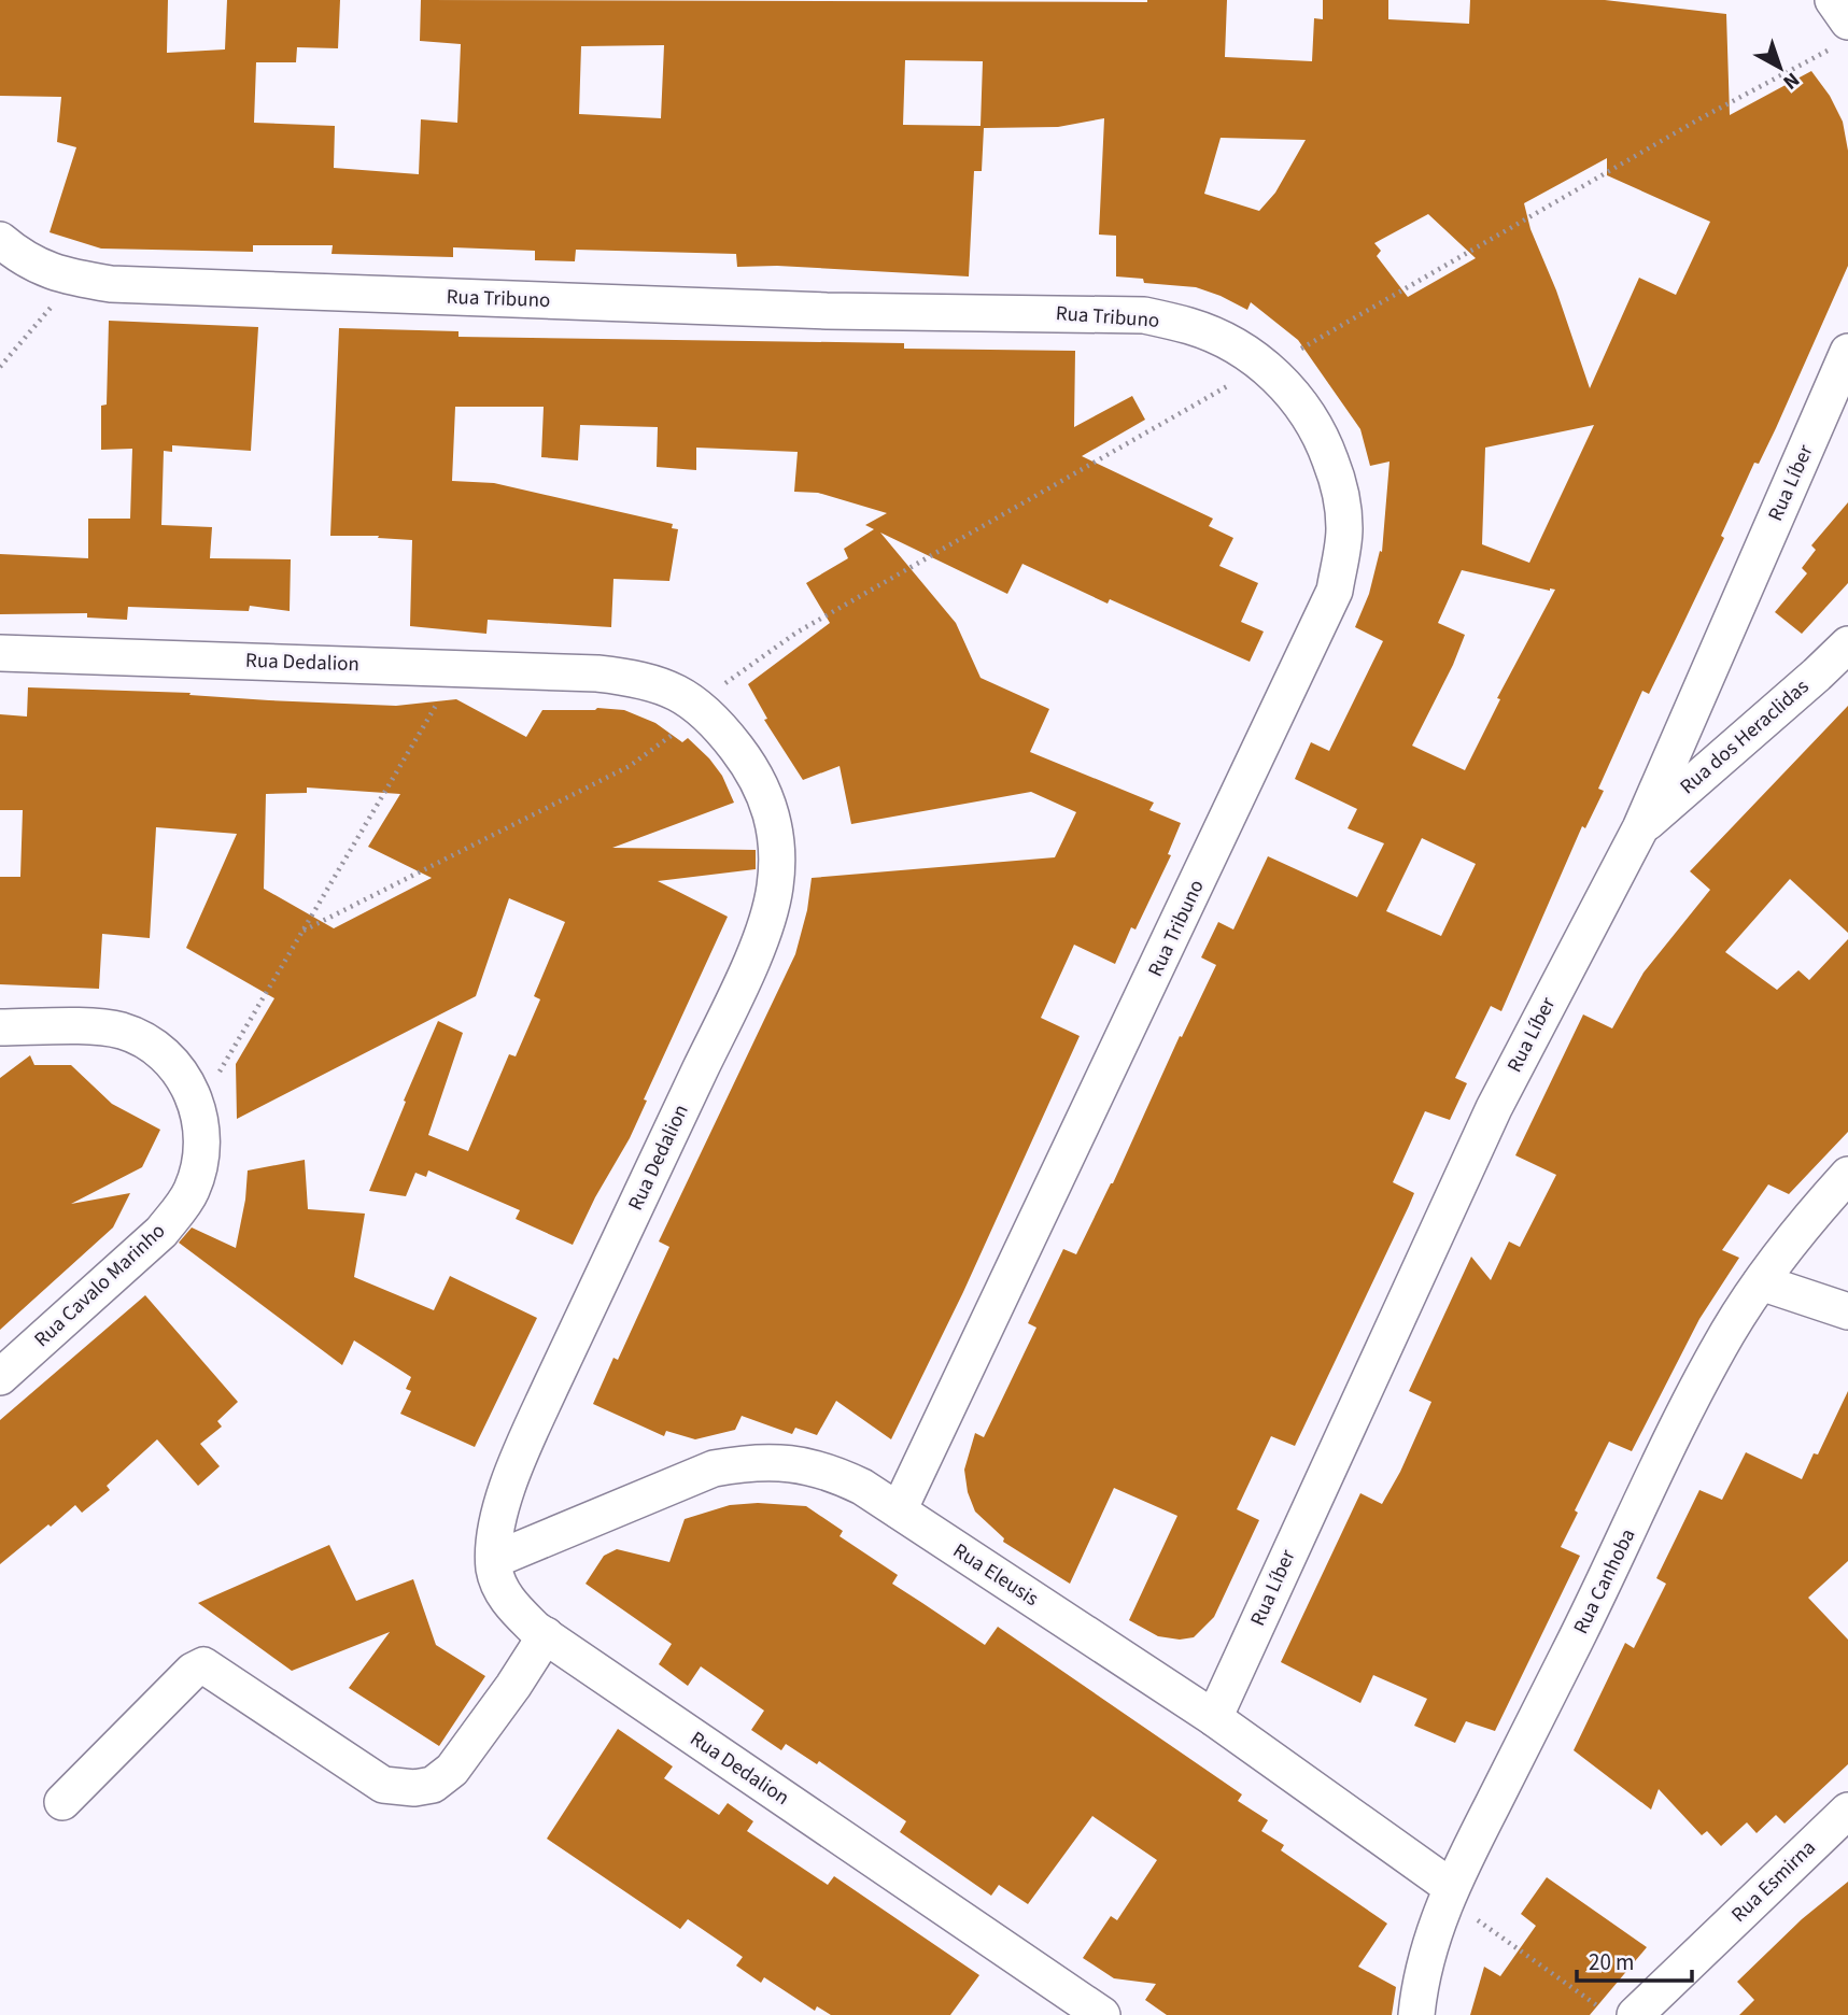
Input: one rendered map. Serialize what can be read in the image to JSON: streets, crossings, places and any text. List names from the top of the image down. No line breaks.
{"streets":{"street":["Rua Tribuno","Rua Líber","Rua Dedalion","Rua dos Heraclidas","Rua Cavalo Marinho","Rua Eleusis","Rua Canhoba","Rua Esmirna"]},"crossings":[["Rua Tribuno","Rua Eleusis"],["Rua Líber","Rua dos Heraclidas"],["Rua Líber","Rua Eleusis"],["Rua Dedalion","Rua Eleusis"],["Rua Eleusis","Rua Canhoba"]],"scale_bar":"20 m","north":"bottom right"}
